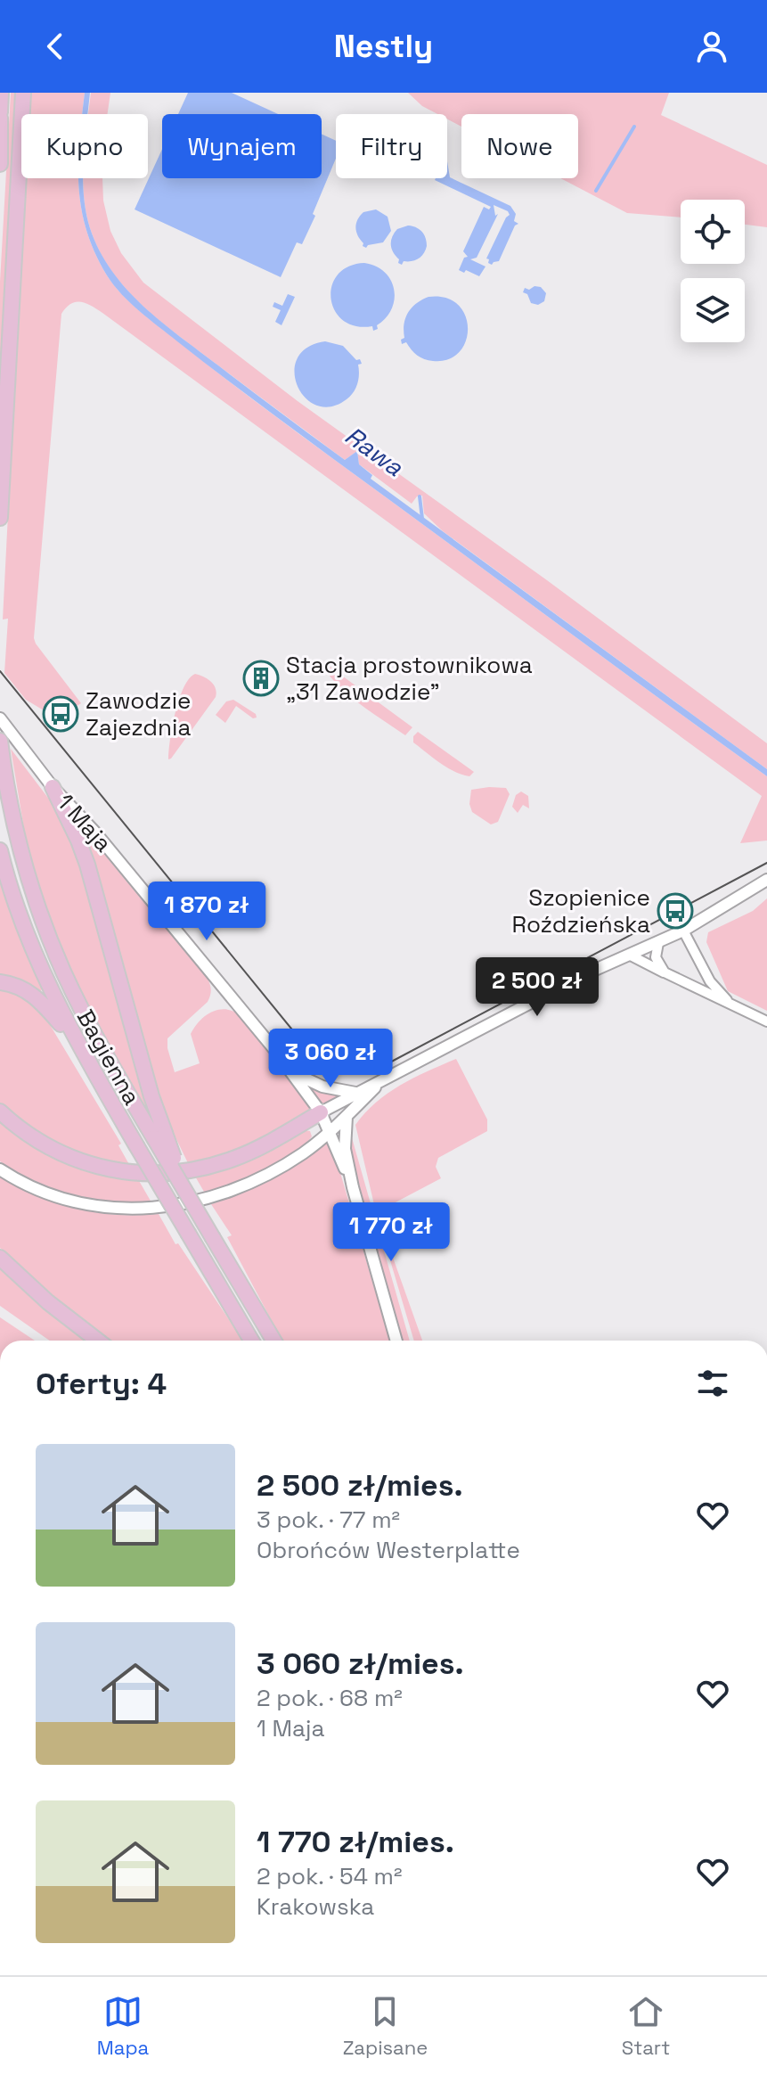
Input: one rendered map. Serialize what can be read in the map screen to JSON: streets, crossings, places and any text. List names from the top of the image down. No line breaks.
{"streets":{"main road":["Bagienna"],"street":["1 Maja"]},"water":["Rawa"],"places":{"building":["Stacja prostownikowa „31 Zawodzie”"],"bus stop":["Zawodzie Zajezdnia","Szopienice Roździeńska"]},"page":{"header":"Nestly","chip":["Kupno","Wynajem","Filtry","Nowe"],"price":["1 870 zł","2 500 zł","3 060 zł","1 770 zł"],"heading":"Oferty: 4","list":[{"name":"2 500 zł/mies.","note":"3 pok. · 77 m² · Obrońców Westerplatte"},{"name":"3 060 zł/mies.","note":"2 pok. · 68 m² · 1 Maja"},{"name":"1 770 zł/mies.","note":"2 pok. · 54 m² · Krakowska"}],"tabs":["Mapa","Zapisane","Start"]}}
